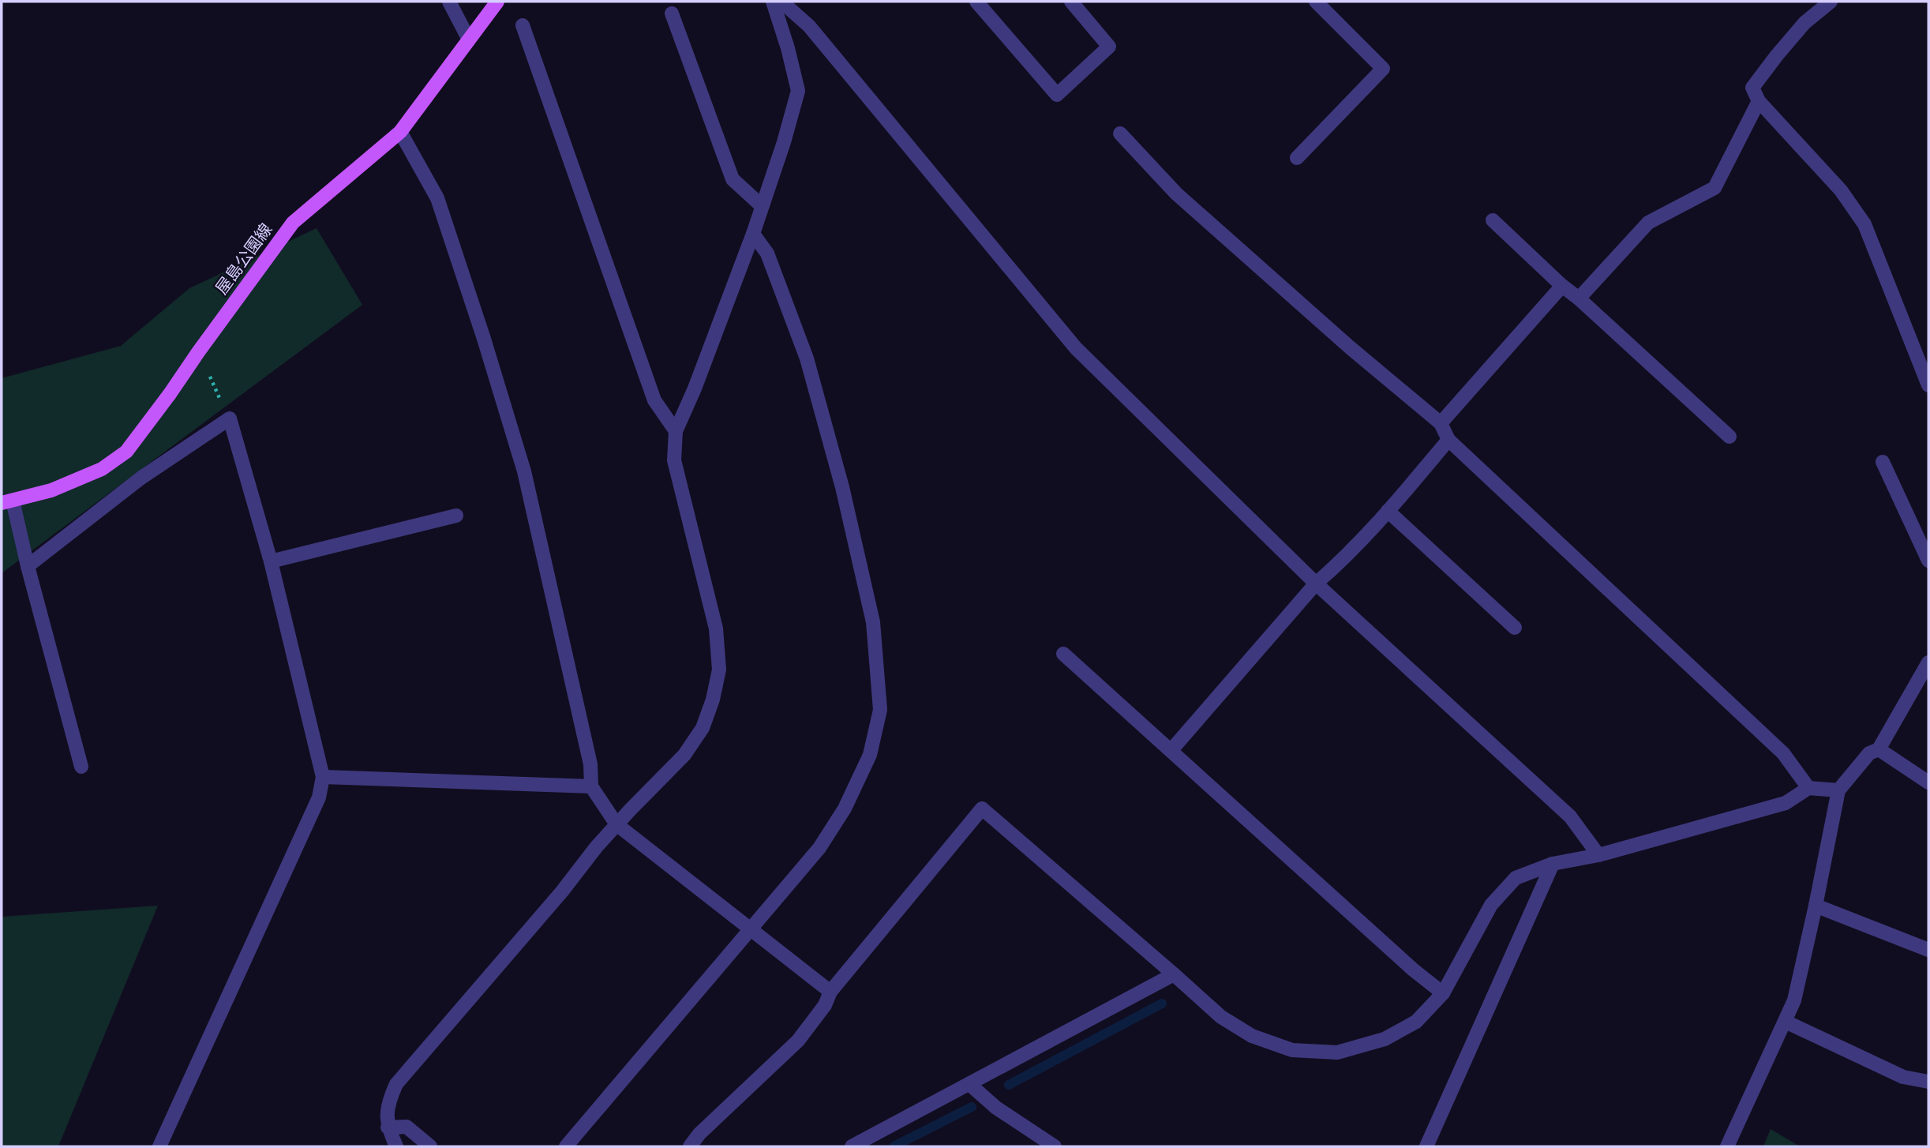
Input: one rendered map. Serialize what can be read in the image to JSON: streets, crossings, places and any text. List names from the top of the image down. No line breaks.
{"streets":{"main road":["屋島公園線"]}}
